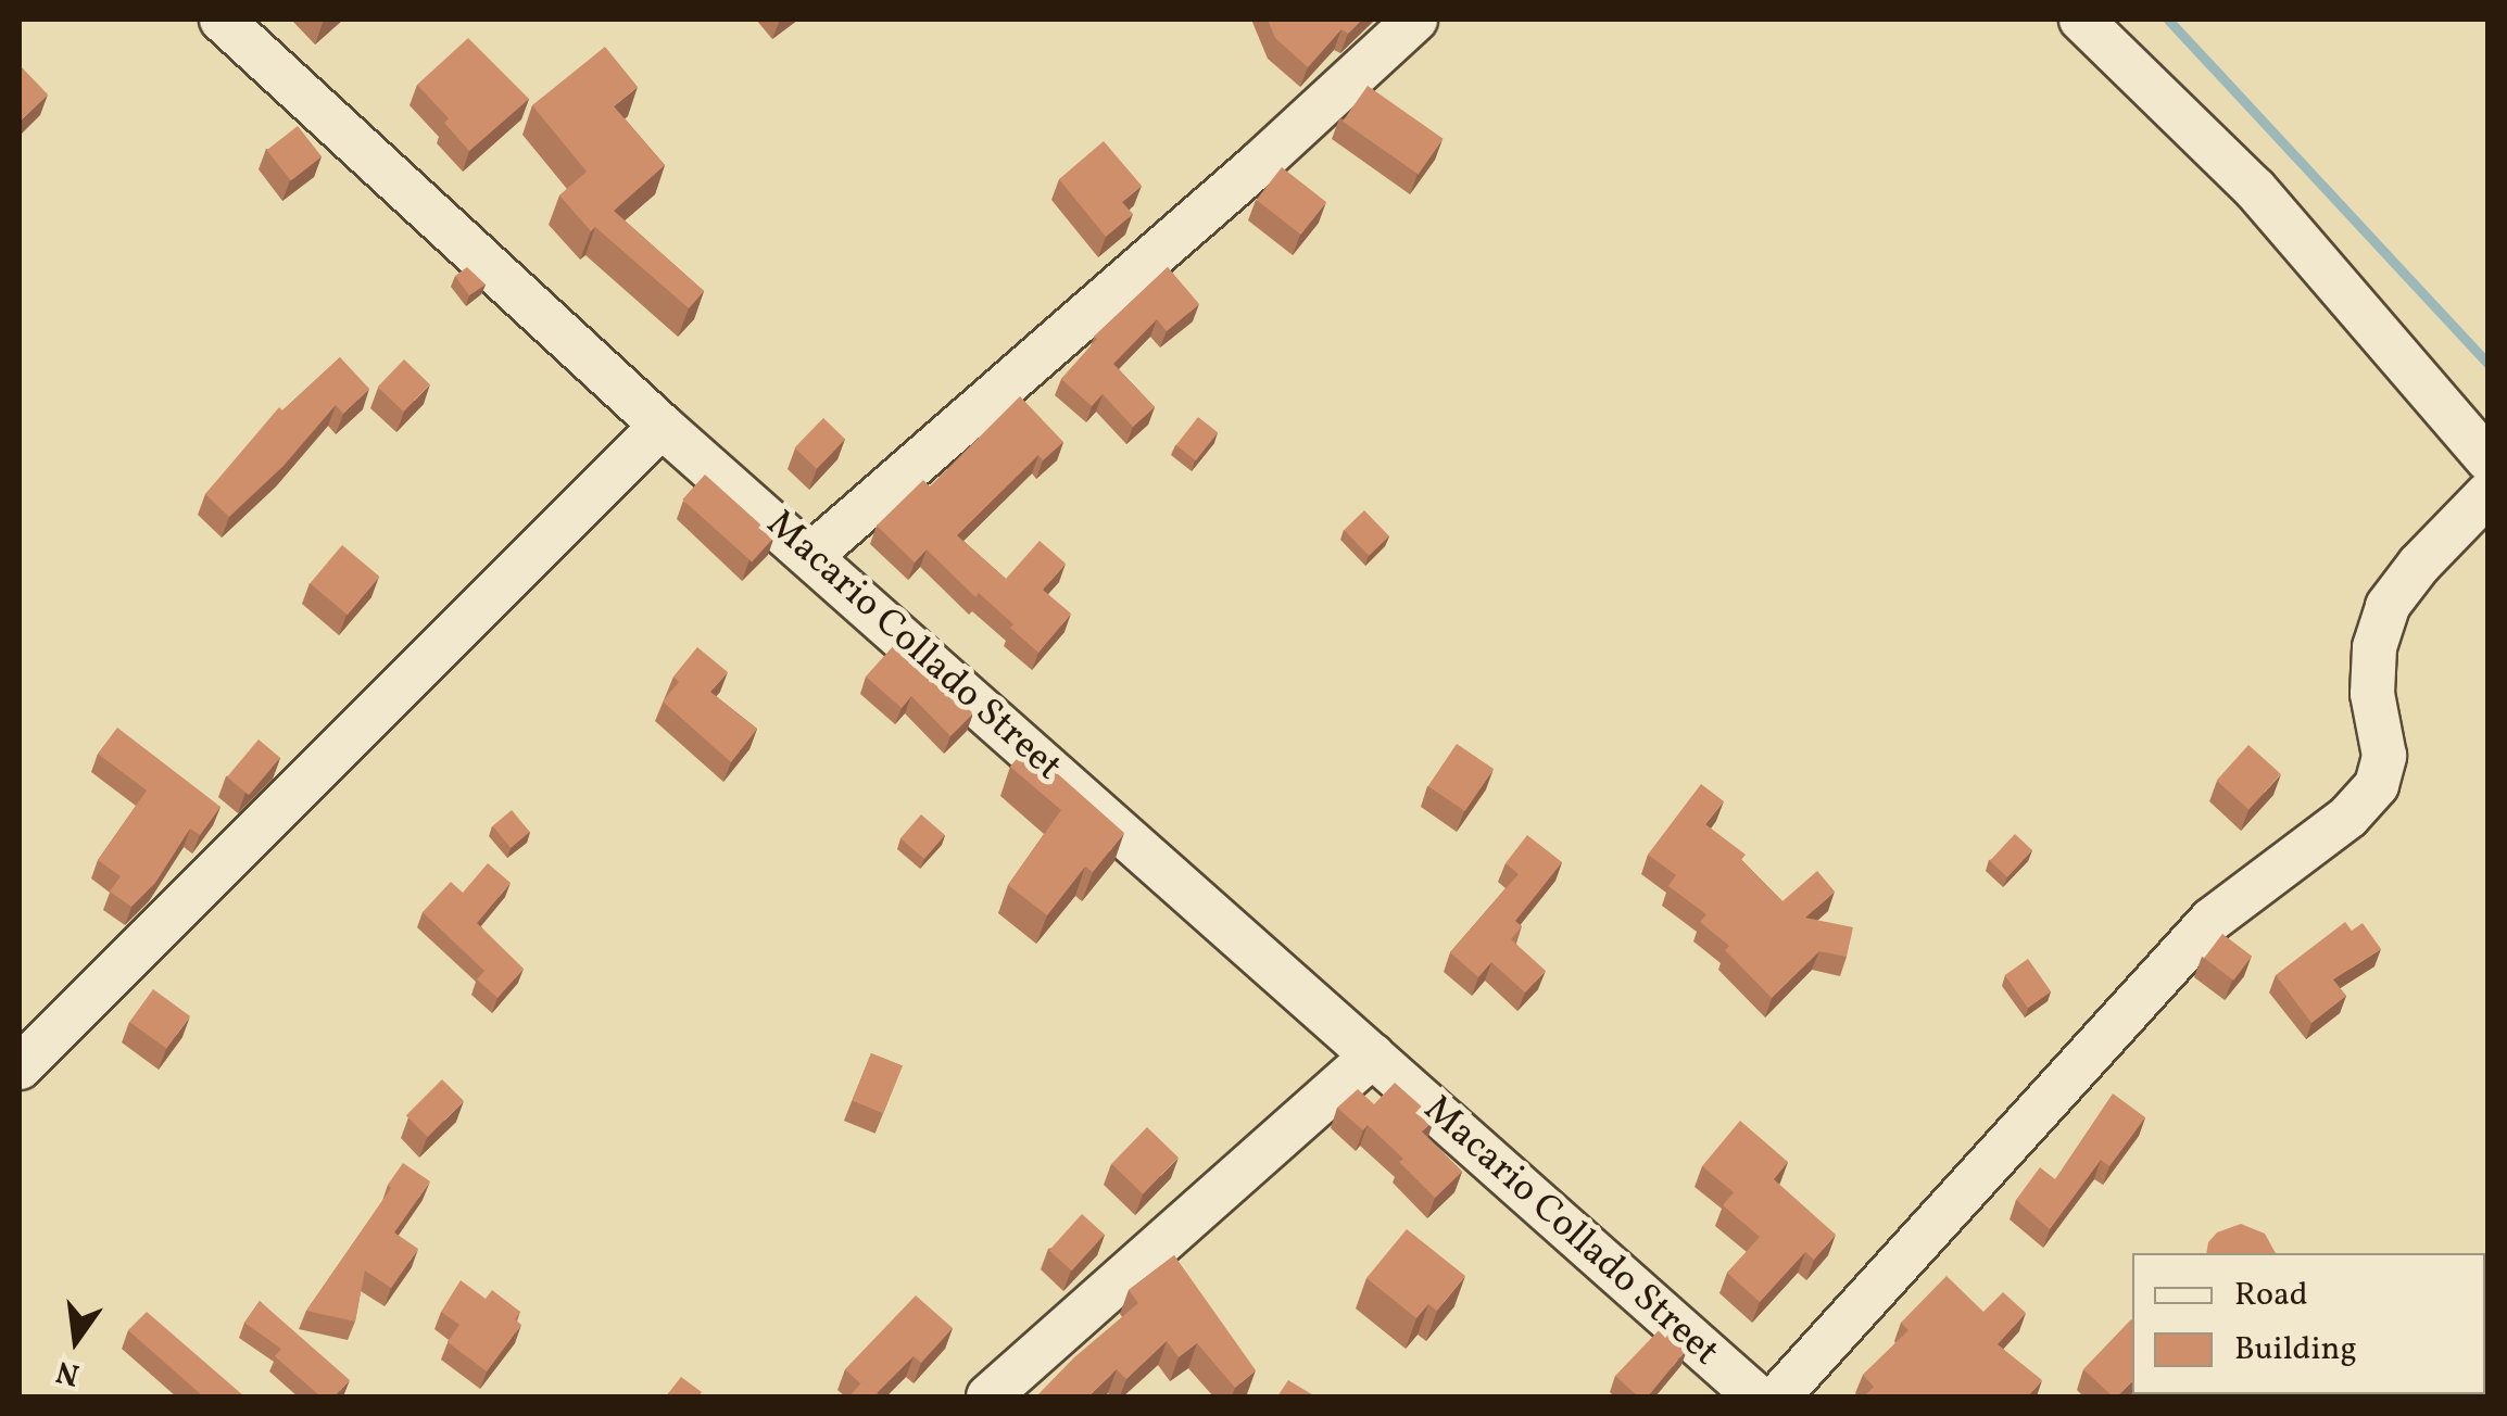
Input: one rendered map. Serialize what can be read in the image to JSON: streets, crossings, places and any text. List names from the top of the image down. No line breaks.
{"streets":{"street":["Macario Collado Street"]},"legend":["Road","Building"],"north":"bottom"}
